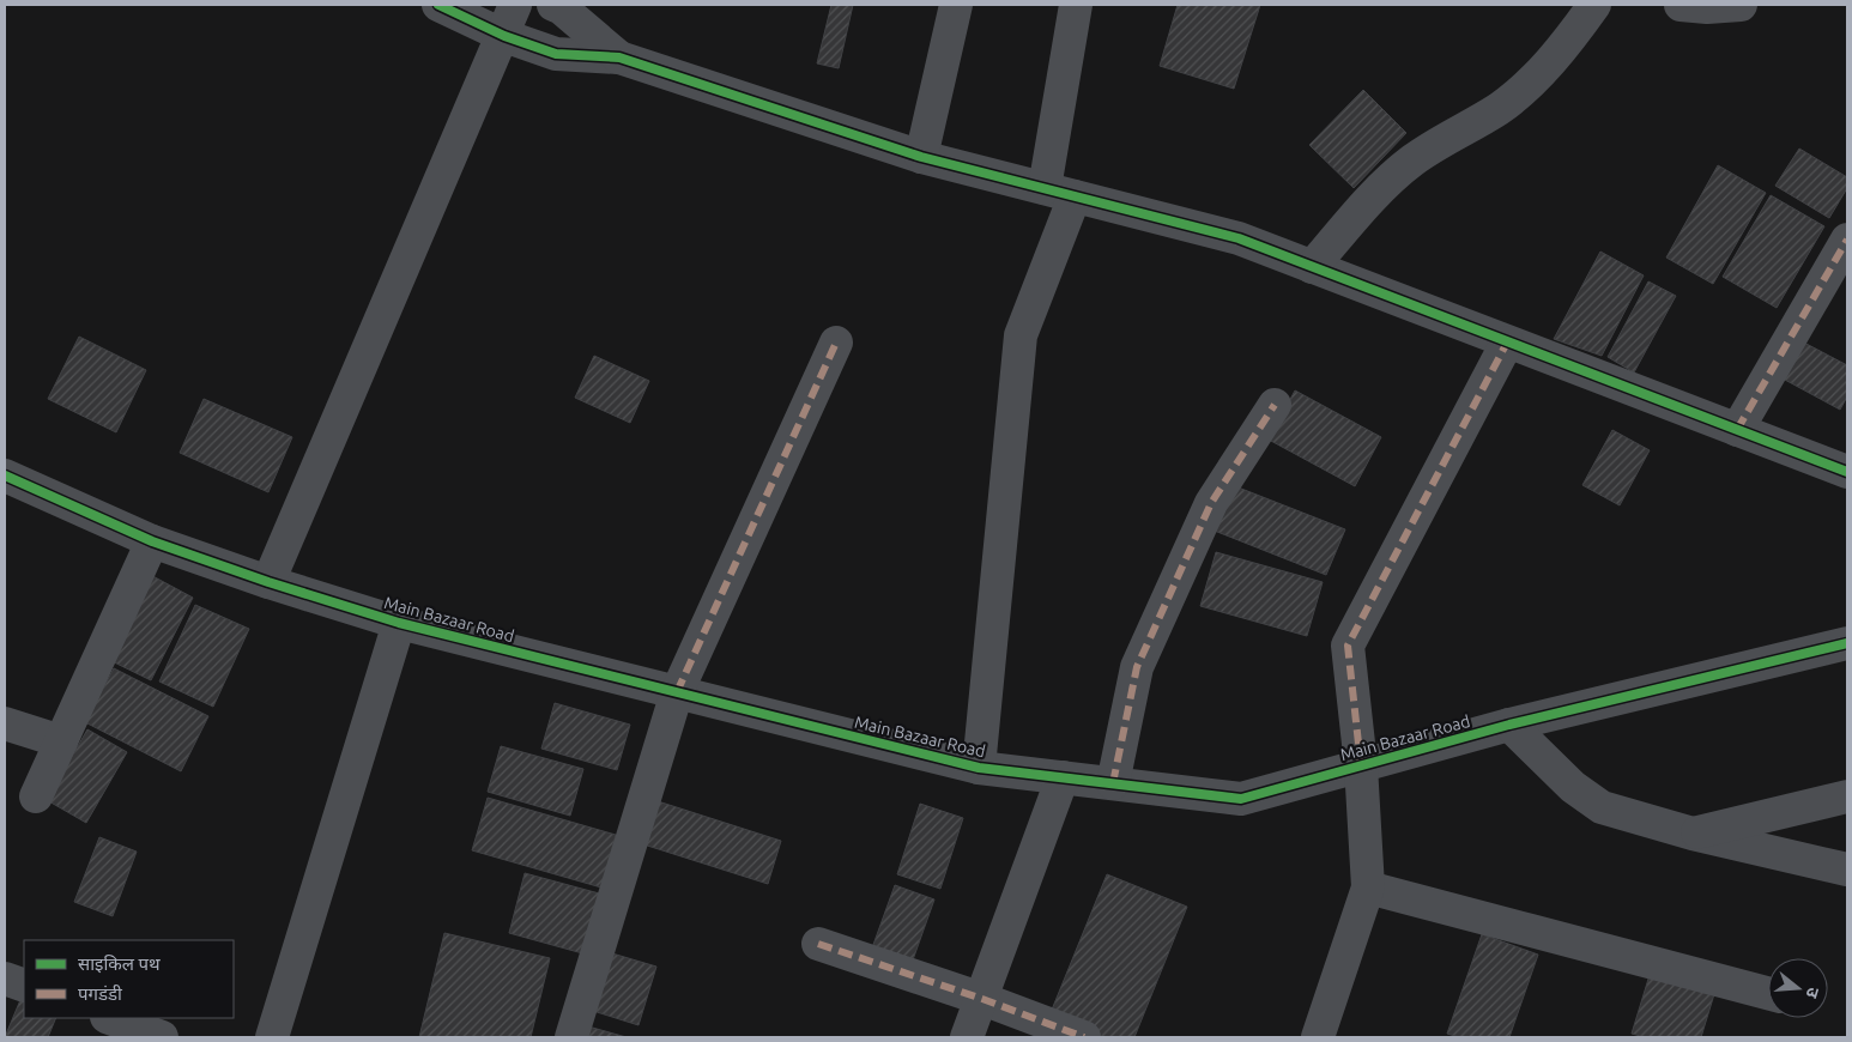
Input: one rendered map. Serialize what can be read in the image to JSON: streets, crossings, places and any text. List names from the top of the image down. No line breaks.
{"streets":{"street":["Main Bazaar Road"]},"legend":["साइकिल पथ","पगडंडी"],"north":"right"}
